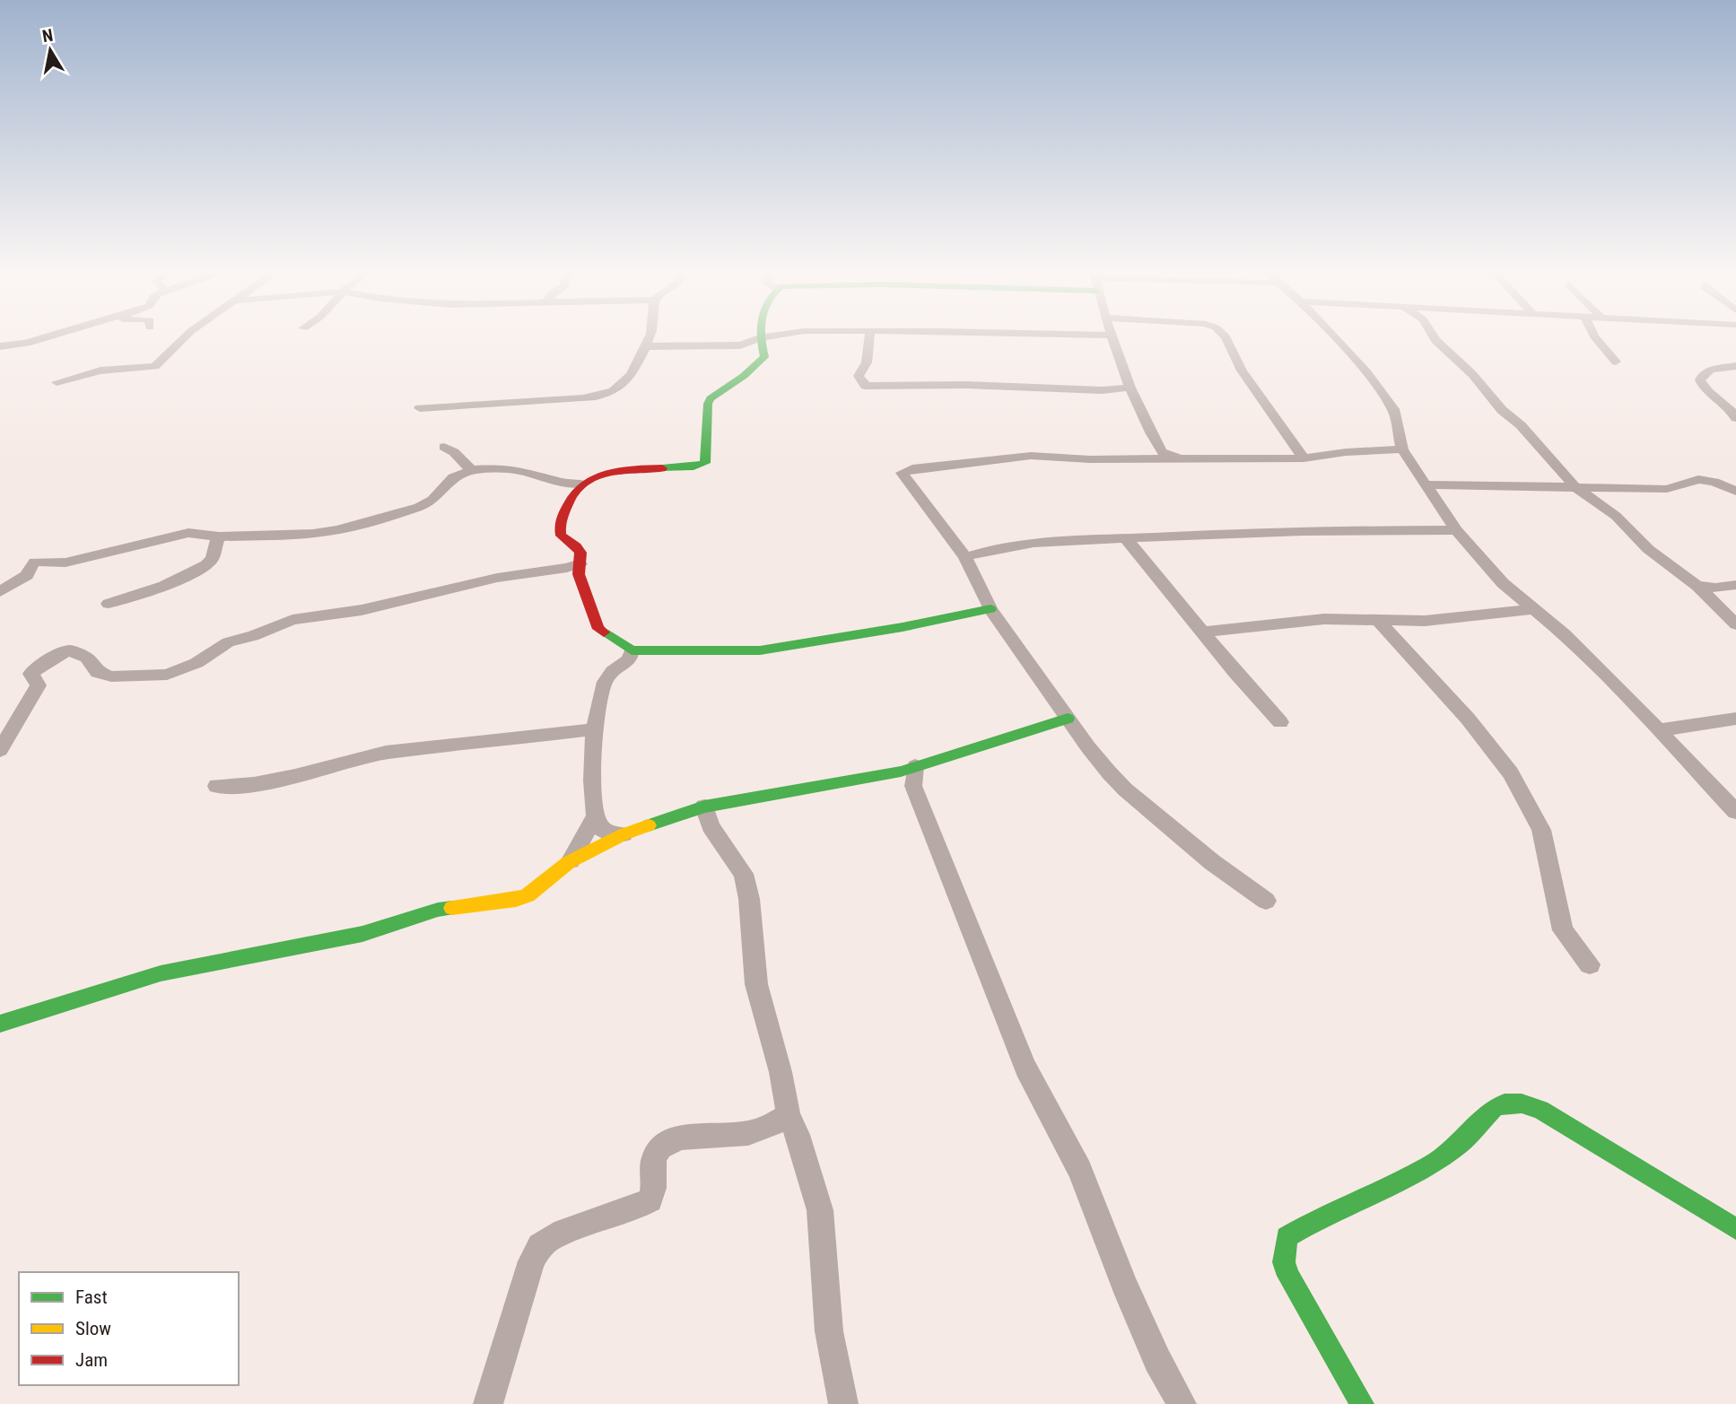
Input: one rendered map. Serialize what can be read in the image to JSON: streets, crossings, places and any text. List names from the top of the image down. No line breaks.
{"legend":["Fast","Slow","Jam"],"north":"top"}
